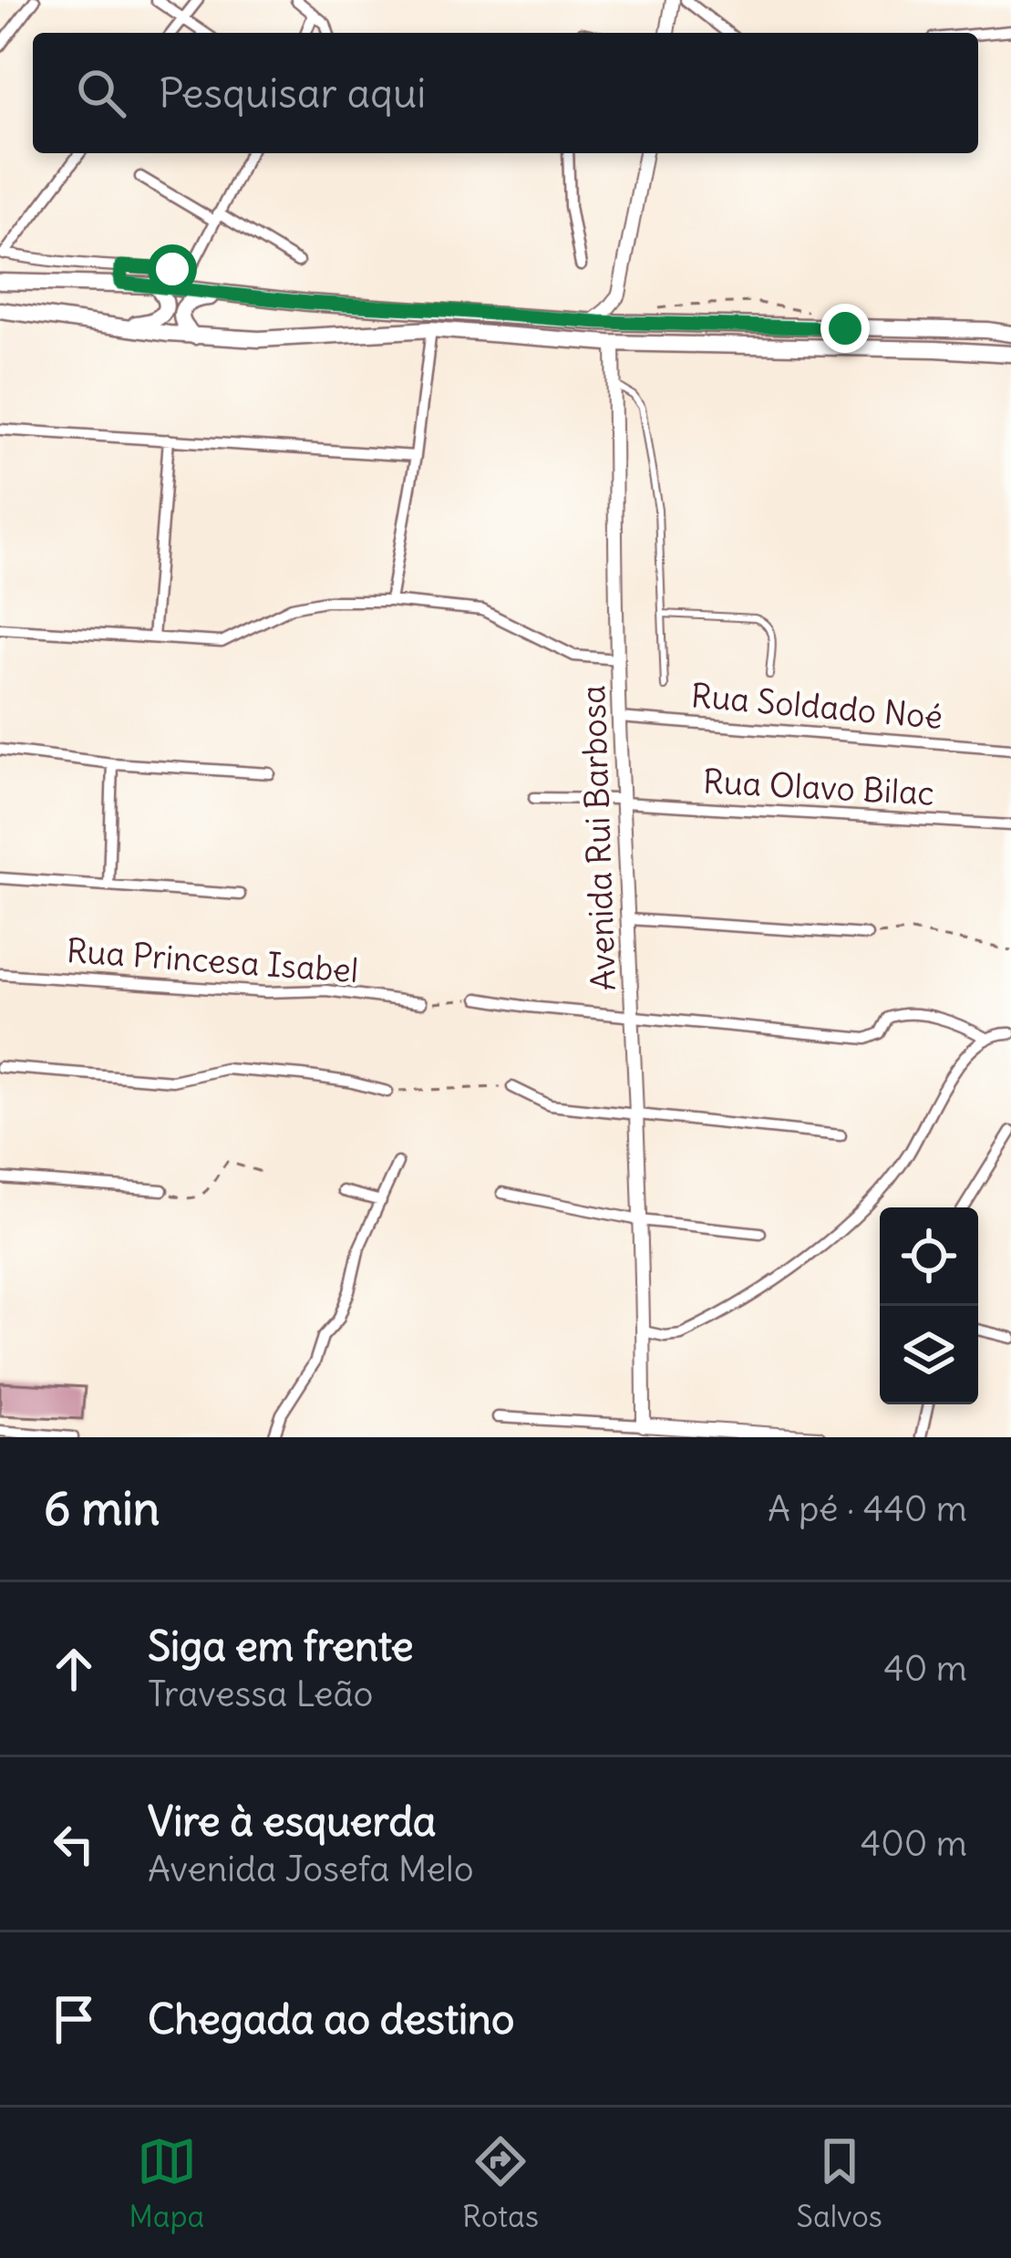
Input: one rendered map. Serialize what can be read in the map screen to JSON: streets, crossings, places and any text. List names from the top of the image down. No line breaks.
{"streets":{"street":["Rua Soldado Noé","Rua Olavo Bilac","Avenida Rui Barbosa","Rua Princesa Isabel"]},"crossings":[["Rua Soldado Noé","Avenida Rui Barbosa"],["Rua Olavo Bilac","Avenida Rui Barbosa"]],"page":{"search":"Pesquisar aqui","heading":["6 min","A pé · 440 m"],"list":[["Siga em frente","Travessa Leão","40 m"],["Vire à esquerda","Avenida Josefa Melo","400 m"],"Chegada ao destino"],"nav":["Mapa","Rotas","Salvos"]}}
